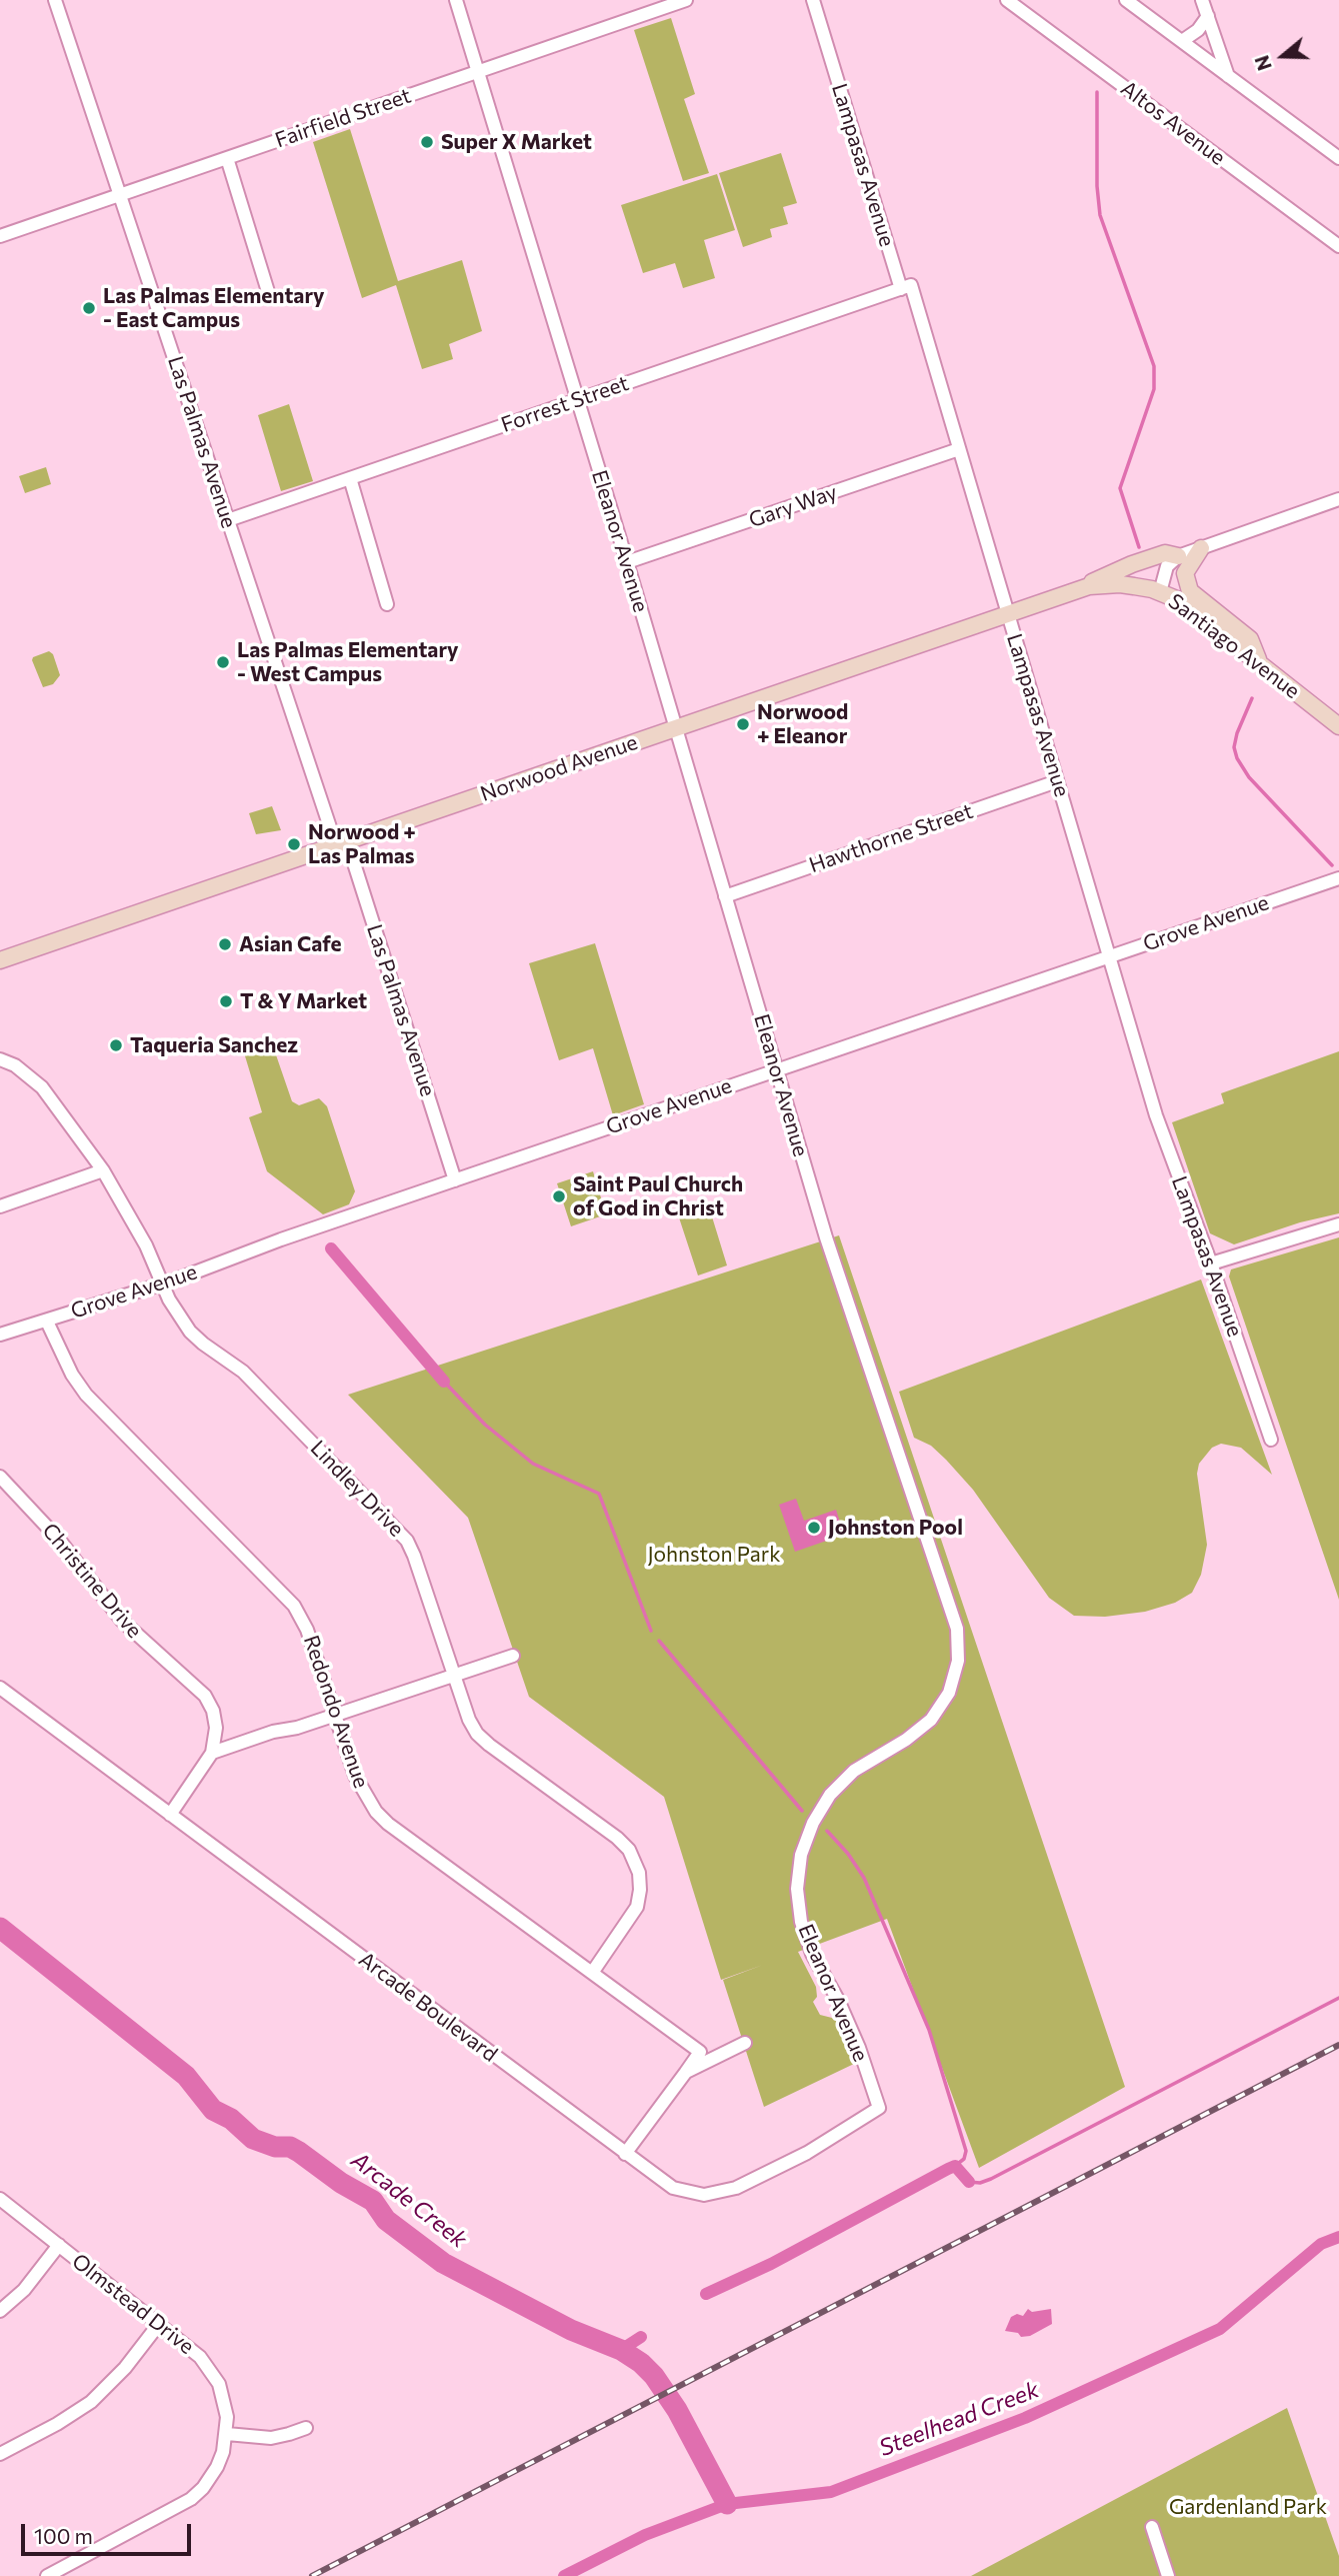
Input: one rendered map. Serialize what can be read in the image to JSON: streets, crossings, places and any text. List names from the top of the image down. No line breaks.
{"streets":{"main road":["Santiago Avenue","Norwood Avenue"],"street":["Fairfield Street","Altos Avenue","Lampasas Avenue","Forrest Street","Las Palmas Avenue","Gary Way","Eleanor Avenue","Hawthorne Street","Grove Avenue","Lindley Drive","Christine Drive","Redondo Avenue","Arcade Boulevard","Olmstead Drive"]},"crossings":[["Fairfield Street","Las Palmas Avenue"],["Fairfield Street","Eleanor Avenue"],["Lampasas Avenue","Forrest Street"],["Lampasas Avenue","Gary Way"],["Lampasas Avenue","Norwood Avenue"],["Lampasas Avenue","Hawthorne Street"],["Lampasas Avenue","Grove Avenue"],["Forrest Street","Las Palmas Avenue"],["Forrest Street","Eleanor Avenue"],["Las Palmas Avenue","Norwood Avenue"],["Las Palmas Avenue","Grove Avenue"],["Gary Way","Eleanor Avenue"],["Eleanor Avenue","Norwood Avenue"],["Eleanor Avenue","Hawthorne Street"],["Eleanor Avenue","Grove Avenue"],["Eleanor Avenue","Arcade Boulevard"],["Santiago Avenue","Norwood Avenue"],["Grove Avenue","Lindley Drive"],["Grove Avenue","Redondo Avenue"],["Lindley Drive","Redondo Avenue"]],"water":["Arcade Creek","Steelhead Creek"],"parks":["Johnston Park","Gardenland Park"],"places":["Super X Market","Las Palmas Elementary - East Campus","Las Palmas Elementary - West Campus","Norwood + Eleanor","Norwood + Las Palmas","Asian Cafe","T & Y Market","Taqueria Sanchez","Saint Paul Church of God in Christ","Johnston Pool"],"scale_bar":"100 m","north":"left"}
